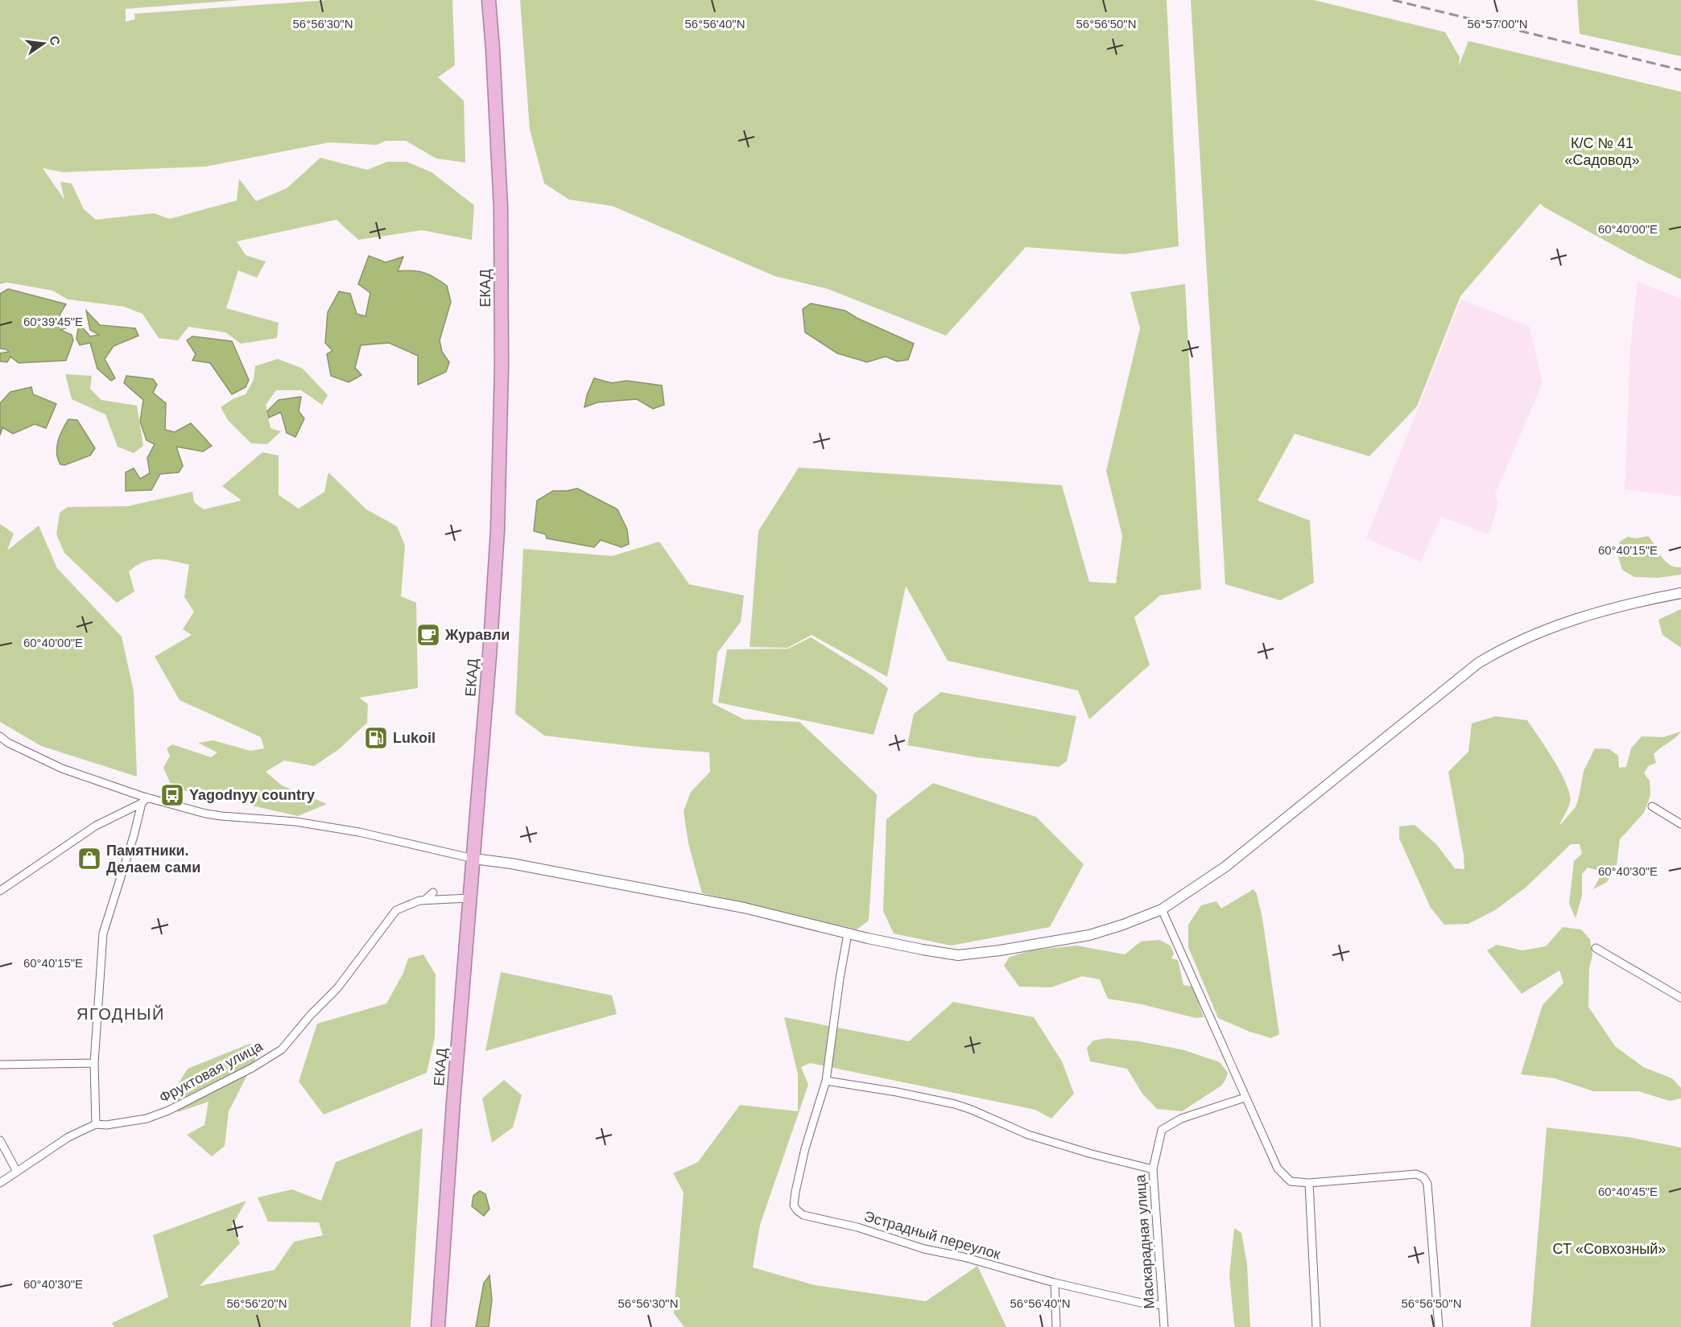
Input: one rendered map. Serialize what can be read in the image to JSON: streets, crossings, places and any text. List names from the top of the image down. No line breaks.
{"streets":{"highway":["ЕКАД"],"street":["Фруктовая улица","Эстрадный переулок","Маскарадная улица"]},"crossings":[["ЕКАД","Фруктовая улица"],["Эстрадный переулок","Маскарадная улица"]],"districts":["ЯГОДНЫЙ"],"parks":["К/С № 41 «Садовод»","СТ «Совхозный»"],"places":{"cafe":["Журавли"],"fuel station":["Lukoil"],"bus stop":["Yagodnyy country"],"shop":["Памятники. Делаем сами"]},"north":"right","coordinates":["56°56'30\"N","56°56'40\"N","56°56'50\"N","56°57'00\"N","60°40'00\"E","60°39'45\"E","60°40'15\"E","60°40'30\"E","60°40'45\"E","56°56'20\"N"]}
